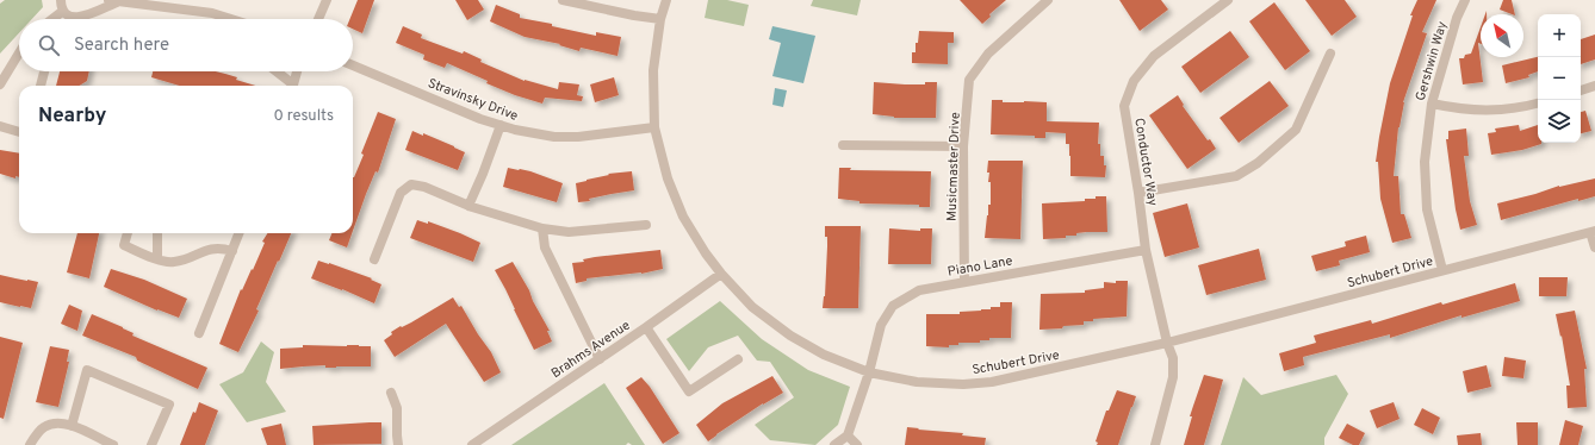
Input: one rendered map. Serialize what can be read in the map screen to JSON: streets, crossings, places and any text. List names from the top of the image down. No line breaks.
{"streets":{"street":["Gershwin Way","Stravinsky Drive","Conductor Way","Musicmaster Drive","Piano Lane","Schubert Drive","Brahms Avenue"]},"crossings":[["Gershwin Way","Schubert Drive"],["Stravinsky Drive","Schubert Drive"],["Conductor Way","Piano Lane"],["Conductor Way","Schubert Drive"],["Musicmaster Drive","Piano Lane"],["Piano Lane","Schubert Drive"],["Schubert Drive","Brahms Avenue"]],"north":"top left","page":{"map_buttons":["+","−"],"search":"Search here","heading":["Nearby","0 results"]}}
